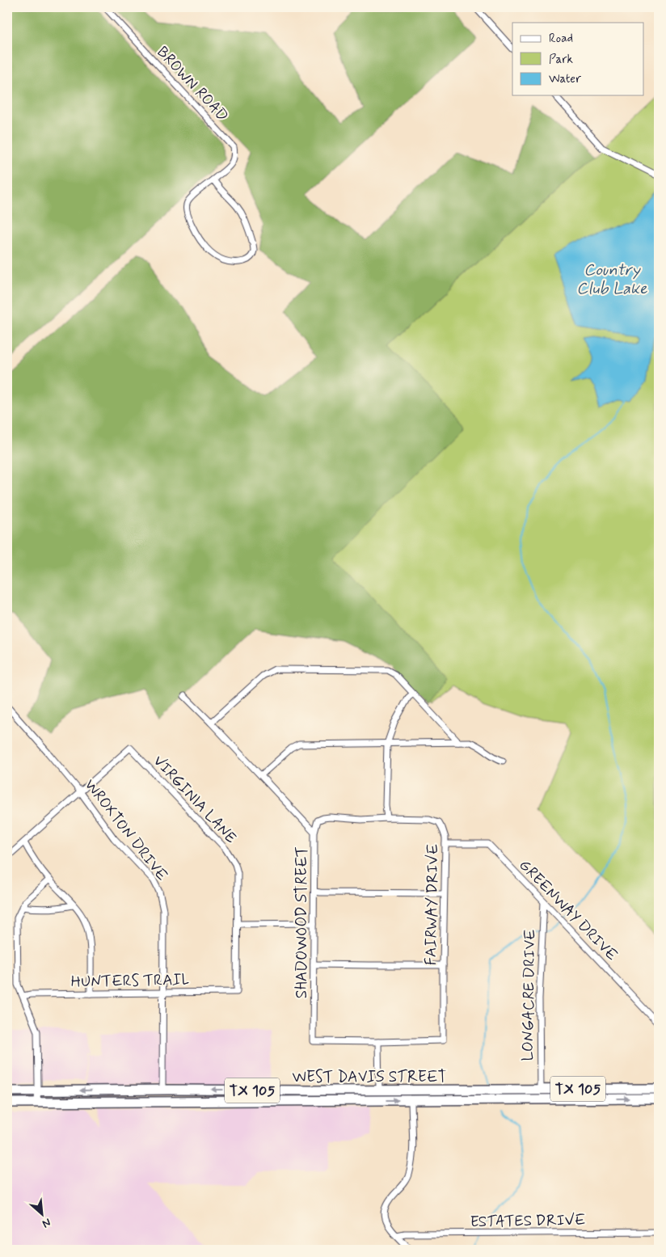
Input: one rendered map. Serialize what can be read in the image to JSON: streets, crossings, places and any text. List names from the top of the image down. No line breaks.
{"streets":{"main road":["WEST DAVIS STREET","TX 105"],"street":["BROWN ROAD","VIRGINIA LANE","WROXTON DRIVE","FAIRWAY DRIVE","GREENWAY DRIVE","SHADOWOOD STREET","HUNTERS TRAIL","LONGACRE DRIVE","ESTATES DRIVE"]},"crossings":[["VIRGINIA LANE","WROXTON DRIVE"],["VIRGINIA LANE","HUNTERS TRAIL"],["WROXTON DRIVE","HUNTERS TRAIL"],["WROXTON DRIVE","WEST DAVIS STREET"],["FAIRWAY DRIVE","GREENWAY DRIVE"],["FAIRWAY DRIVE","SHADOWOOD STREET"],["GREENWAY DRIVE","LONGACRE DRIVE"],["LONGACRE DRIVE","WEST DAVIS STREET"]],"water":["Country Club Lake"],"legend":["Road","Park","Water"],"north":"bottom right"}
